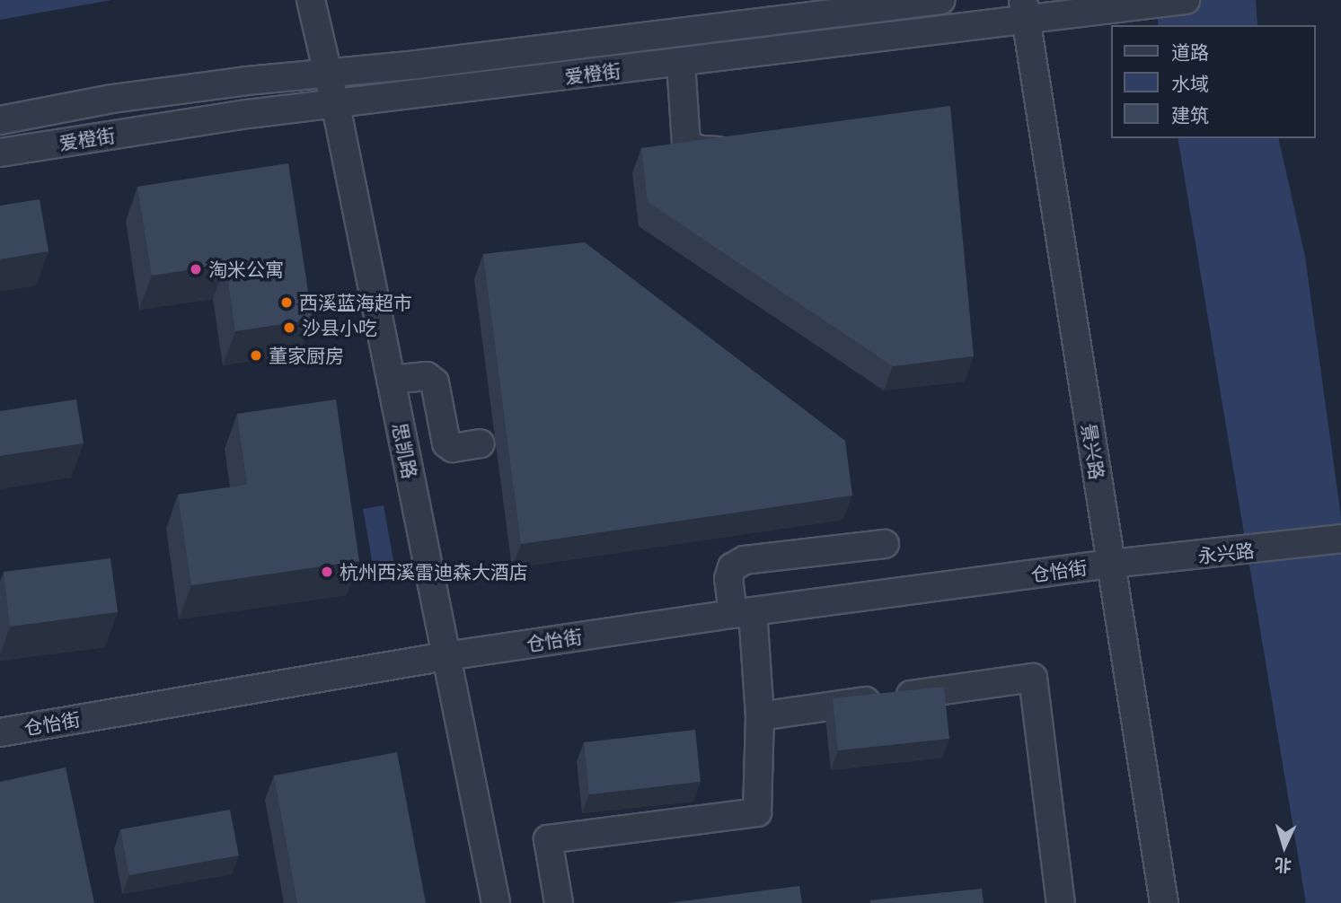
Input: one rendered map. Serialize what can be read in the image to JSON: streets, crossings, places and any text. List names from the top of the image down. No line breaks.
{"streets":{"street":["爱橙街","思凯路","景兴路","永兴路","仓怡街"]},"crossings":[["爱橙街","思凯路"],["爱橙街","景兴路"],["思凯路","仓怡街"],["景兴路","永兴路"],["景兴路","仓怡街"],["永兴路","仓怡街"]],"places":["淘米公寓","西溪蓝海超市","沙县小吃","董家厨房","杭州西溪雷迪森大酒店"],"legend":["道路","水域","建筑"],"north":"bottom"}
